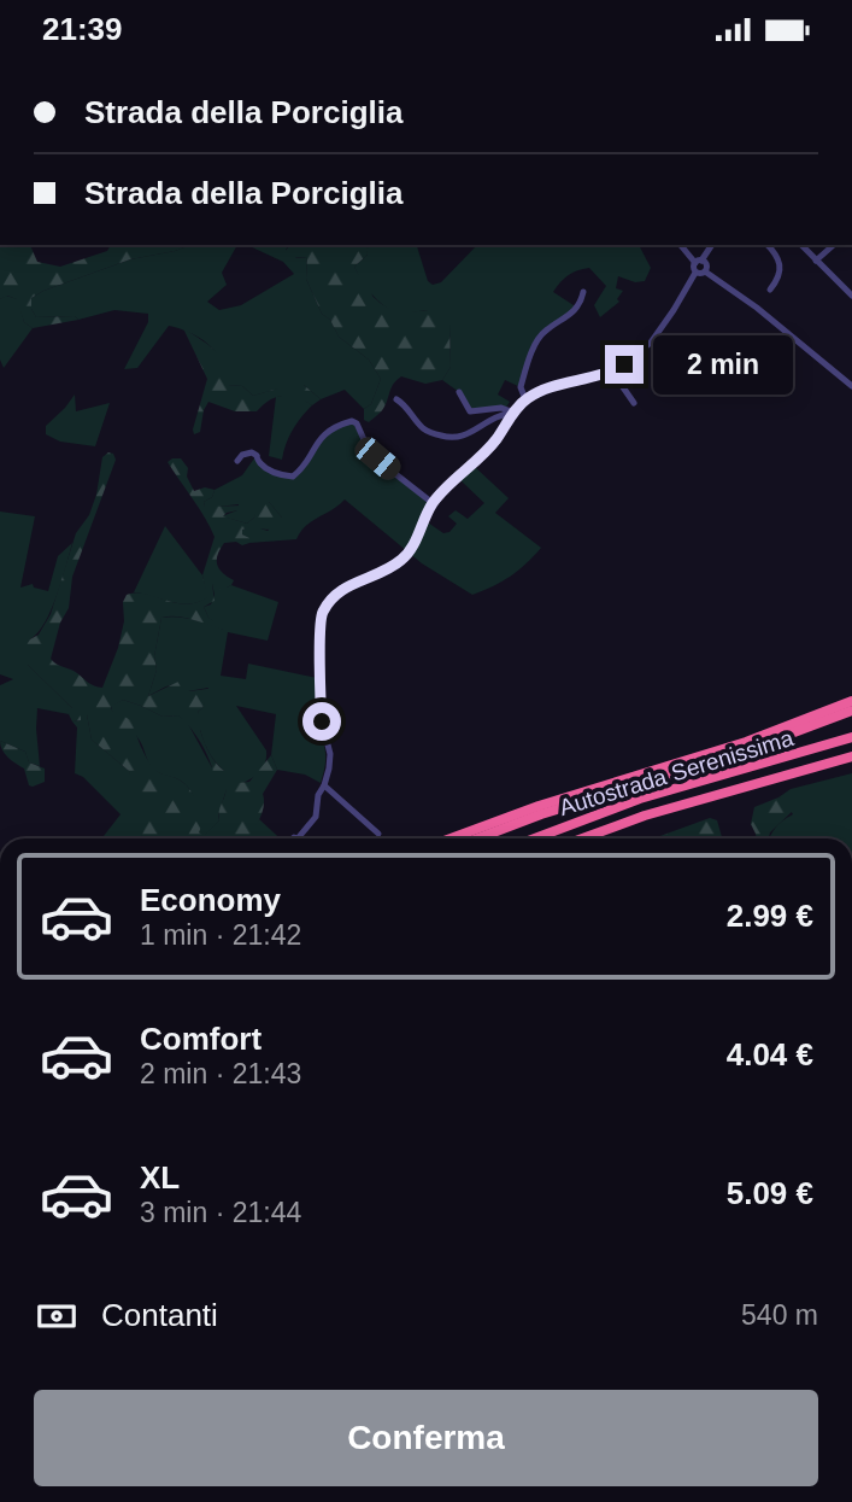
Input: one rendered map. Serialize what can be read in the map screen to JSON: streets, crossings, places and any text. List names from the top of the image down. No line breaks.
{"streets":{"highway":["Autostrada Serenissima"]},"page":{"status":"21:39","banner":["Strada della Porciglia","Strada della Porciglia"],"bubble":"2 min","list":[{"name":"Economy","note":"1 min · 21:42","value":"2.99 €"},{"name":"Comfort","note":"2 min · 21:43","value":"4.04 €"},{"name":"XL","note":"3 min · 21:44","value":"5.09 €"}],"pay":["Contanti","540 m"],"buttons":"Conferma"}}
